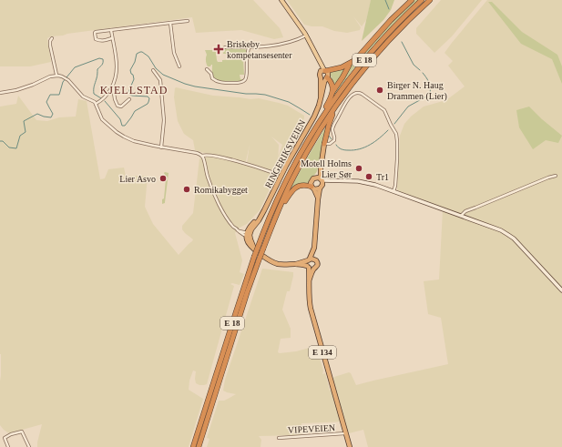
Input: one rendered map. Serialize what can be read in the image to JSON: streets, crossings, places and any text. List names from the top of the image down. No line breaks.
{"streets":{"highway":["E 18","RINGERIKSVEIEN","E 134"],"street":["VIPEVEIEN"]},"crossings":[["E 18","RINGERIKSVEIEN"],["E 18","E 134"],["E 134","VIPEVEIEN"]],"districts":["KJELLSTAD"],"places":{"health":["Briskeby kompetansesenter"],"other":["Birger N. Haug Drammen (Lier)","Motell Holms Lier Sør","Tr1","Lier Asvo","Romikabygget"]}}
